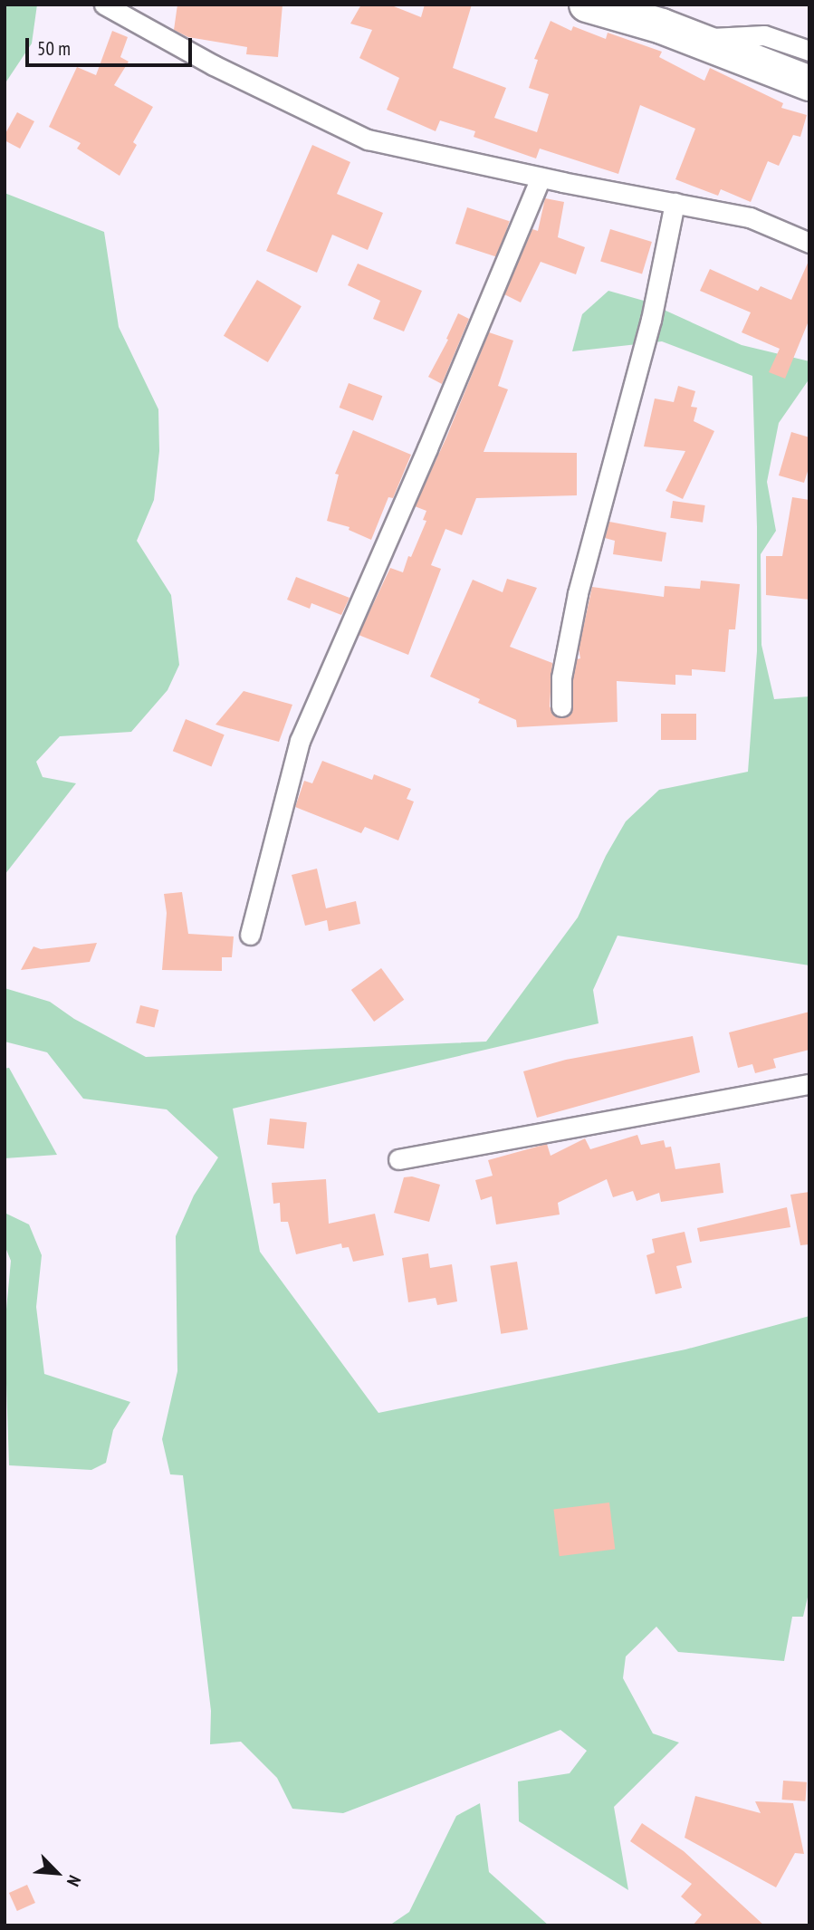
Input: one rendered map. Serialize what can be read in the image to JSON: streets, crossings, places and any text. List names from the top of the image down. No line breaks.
{"scale_bar":"50 m","north":"bottom right"}
